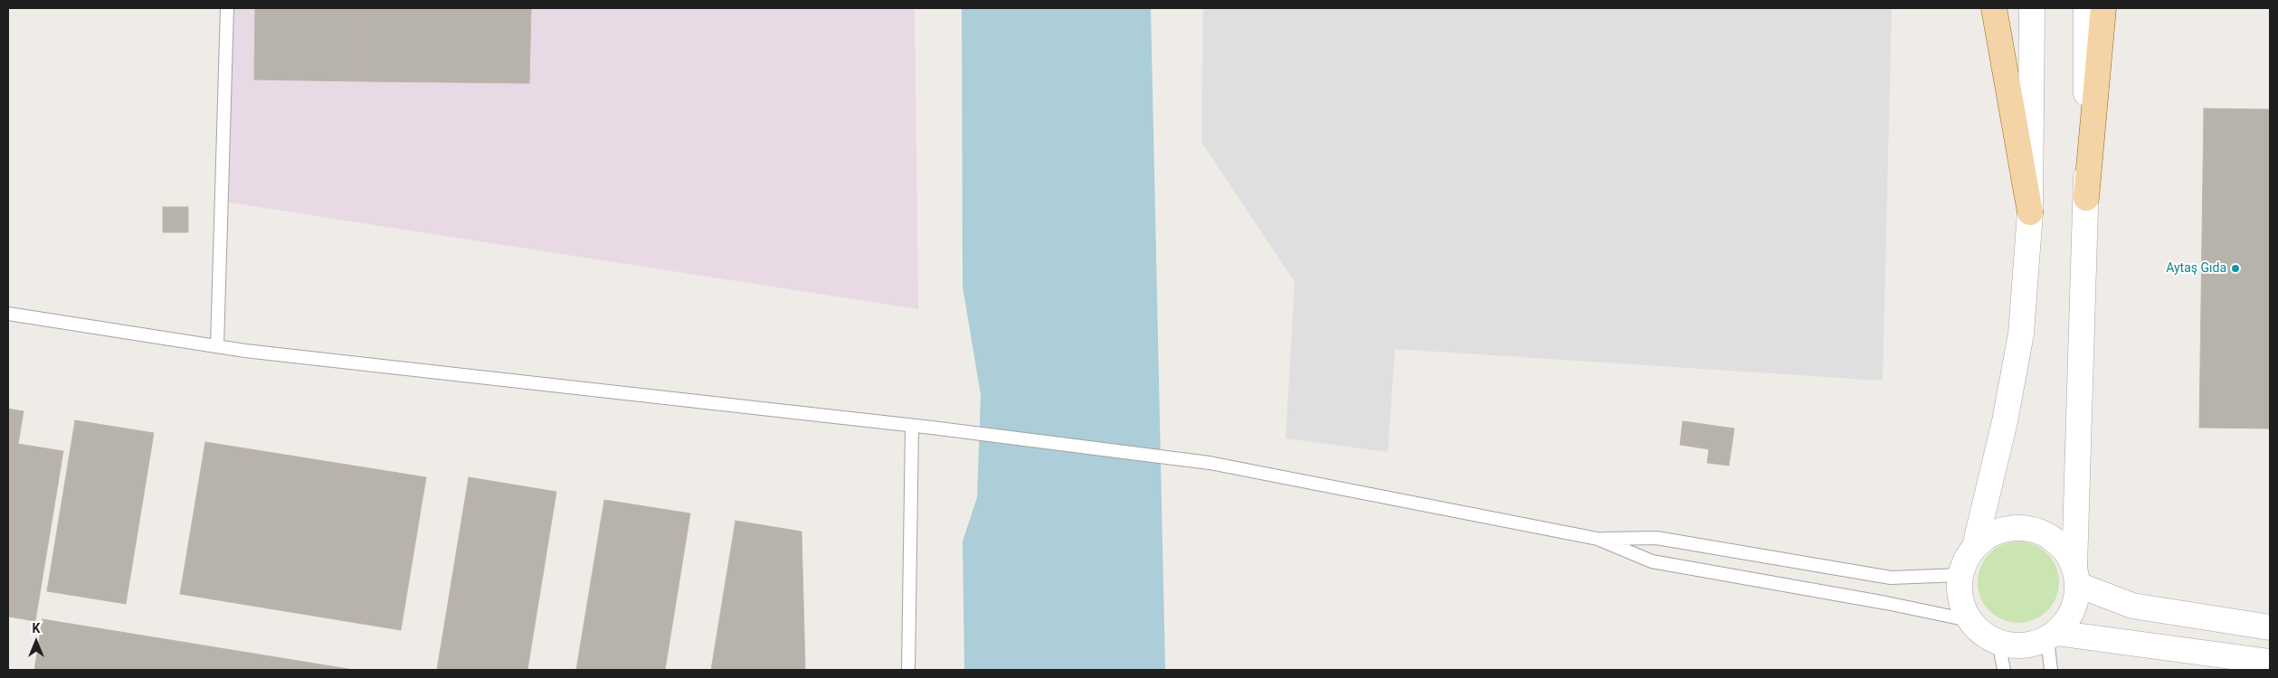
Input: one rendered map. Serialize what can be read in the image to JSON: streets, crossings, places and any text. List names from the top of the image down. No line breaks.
{"places":["Aytaş Gıda"],"north":"top"}
